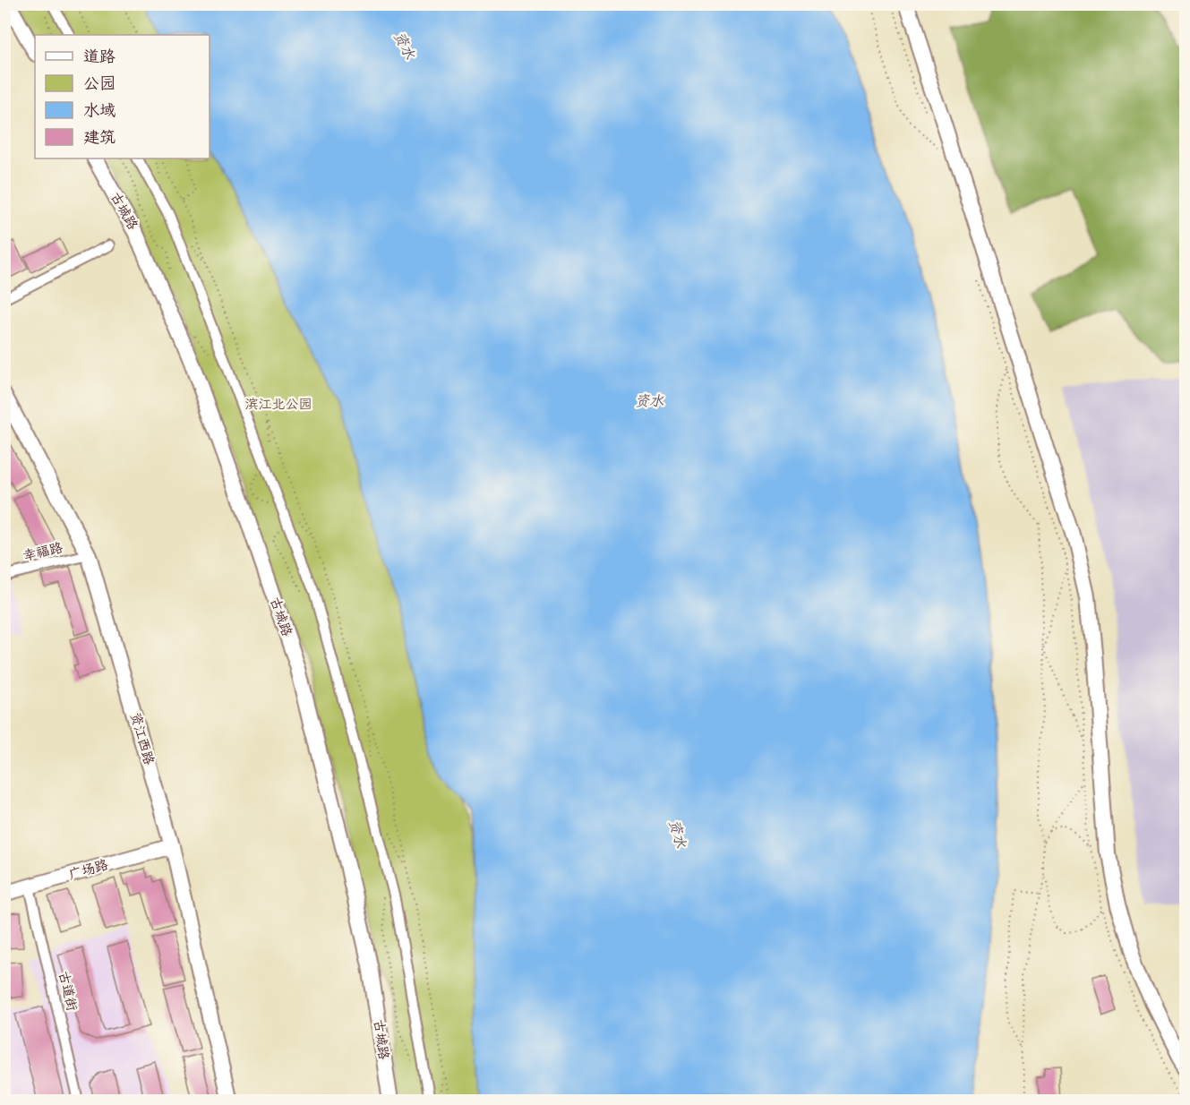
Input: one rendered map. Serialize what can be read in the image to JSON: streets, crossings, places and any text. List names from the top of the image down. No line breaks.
{"streets":{"street":["古城路","幸福路","资江西路","广场路","古道街"]},"crossings":[["幸福路","资江西路"],["资江西路","广场路"],["广场路","古道街"]],"water":["资水"],"parks":["滨江北公园"],"legend":["道路","公园","水域","建筑"]}
